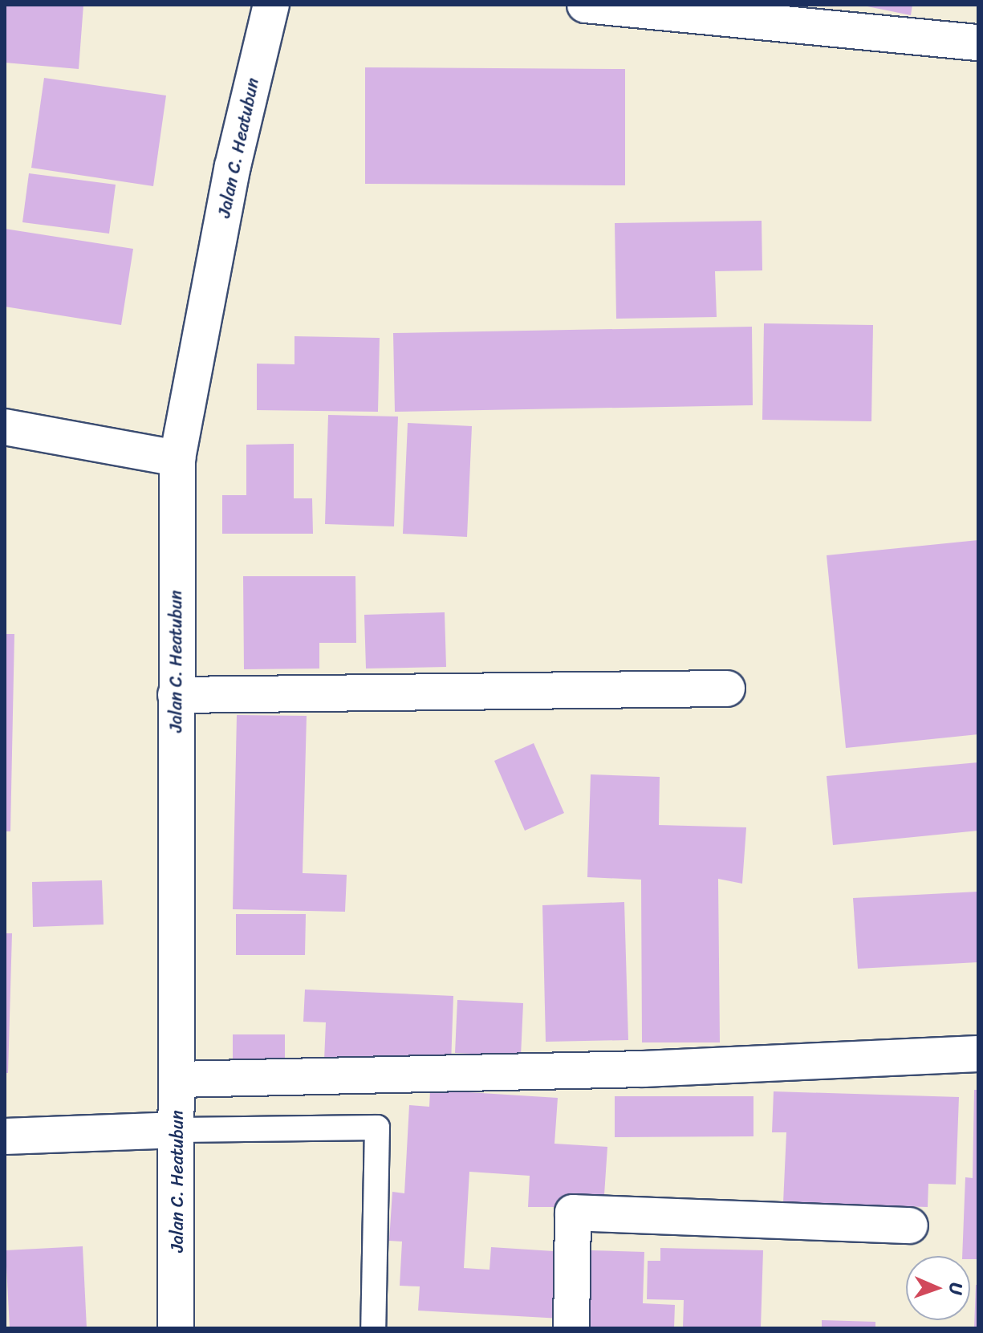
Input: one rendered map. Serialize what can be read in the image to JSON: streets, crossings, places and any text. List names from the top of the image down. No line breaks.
{"streets":{"street":["Jalan C. Heatubun"]},"north":"right"}
